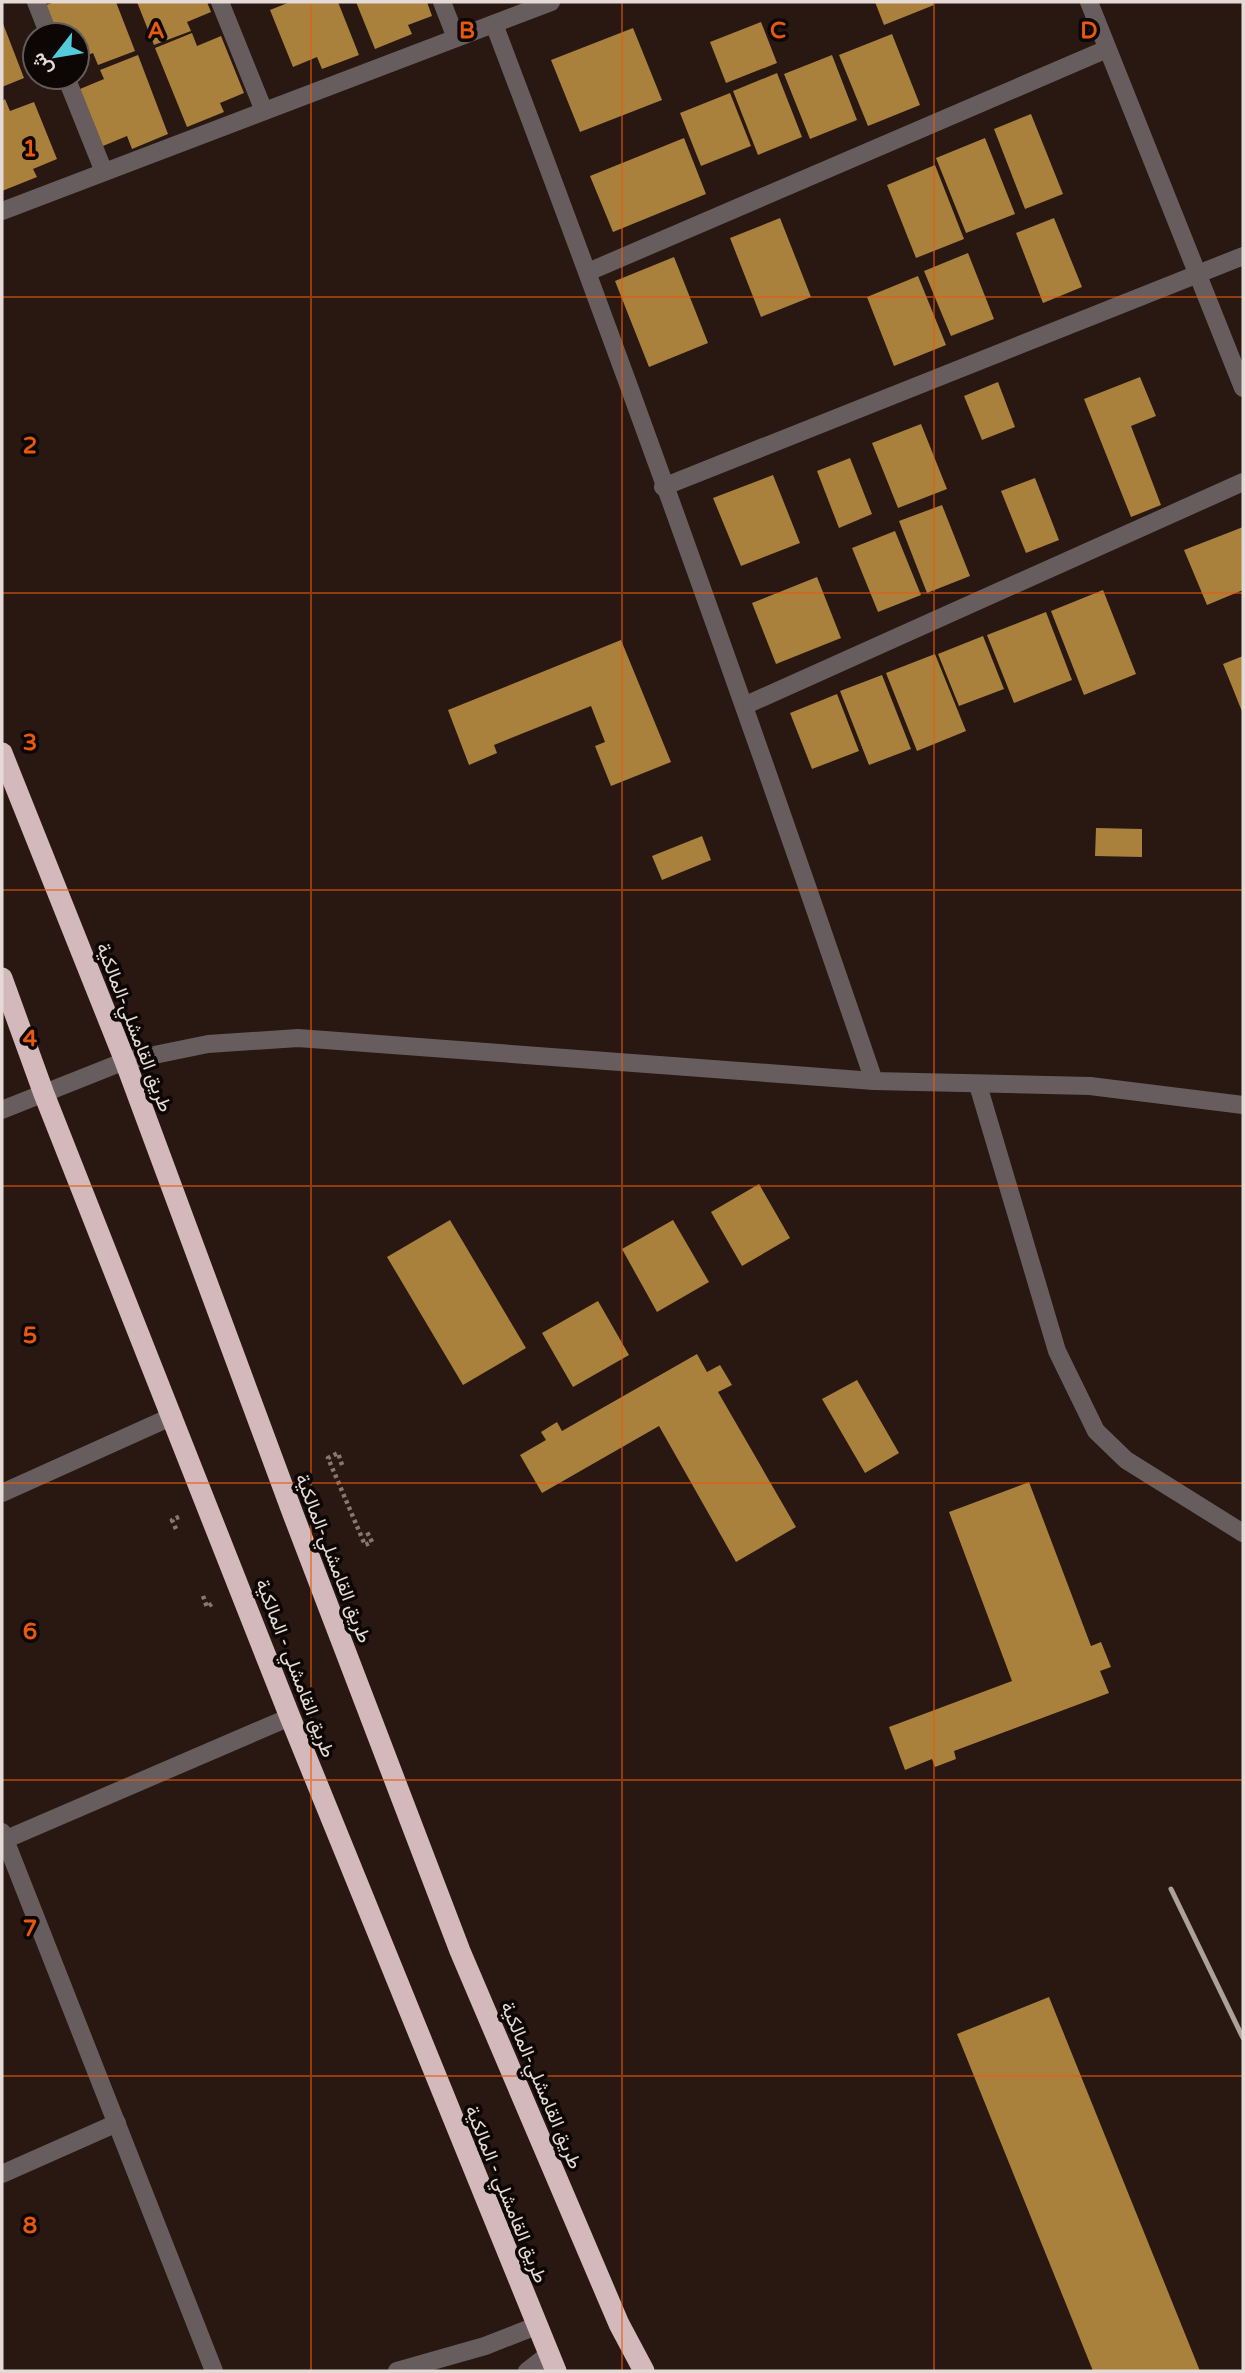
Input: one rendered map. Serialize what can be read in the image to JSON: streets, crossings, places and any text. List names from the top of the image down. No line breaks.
{"streets":{"highway":["طريق القامشلي-المالكية","طريق القامشلي - المالكية"]},"north":"bottom left","grid":{"columns":["A","B","C","D"],"rows":["1","2","3","4","5","6","7","8"]}}
